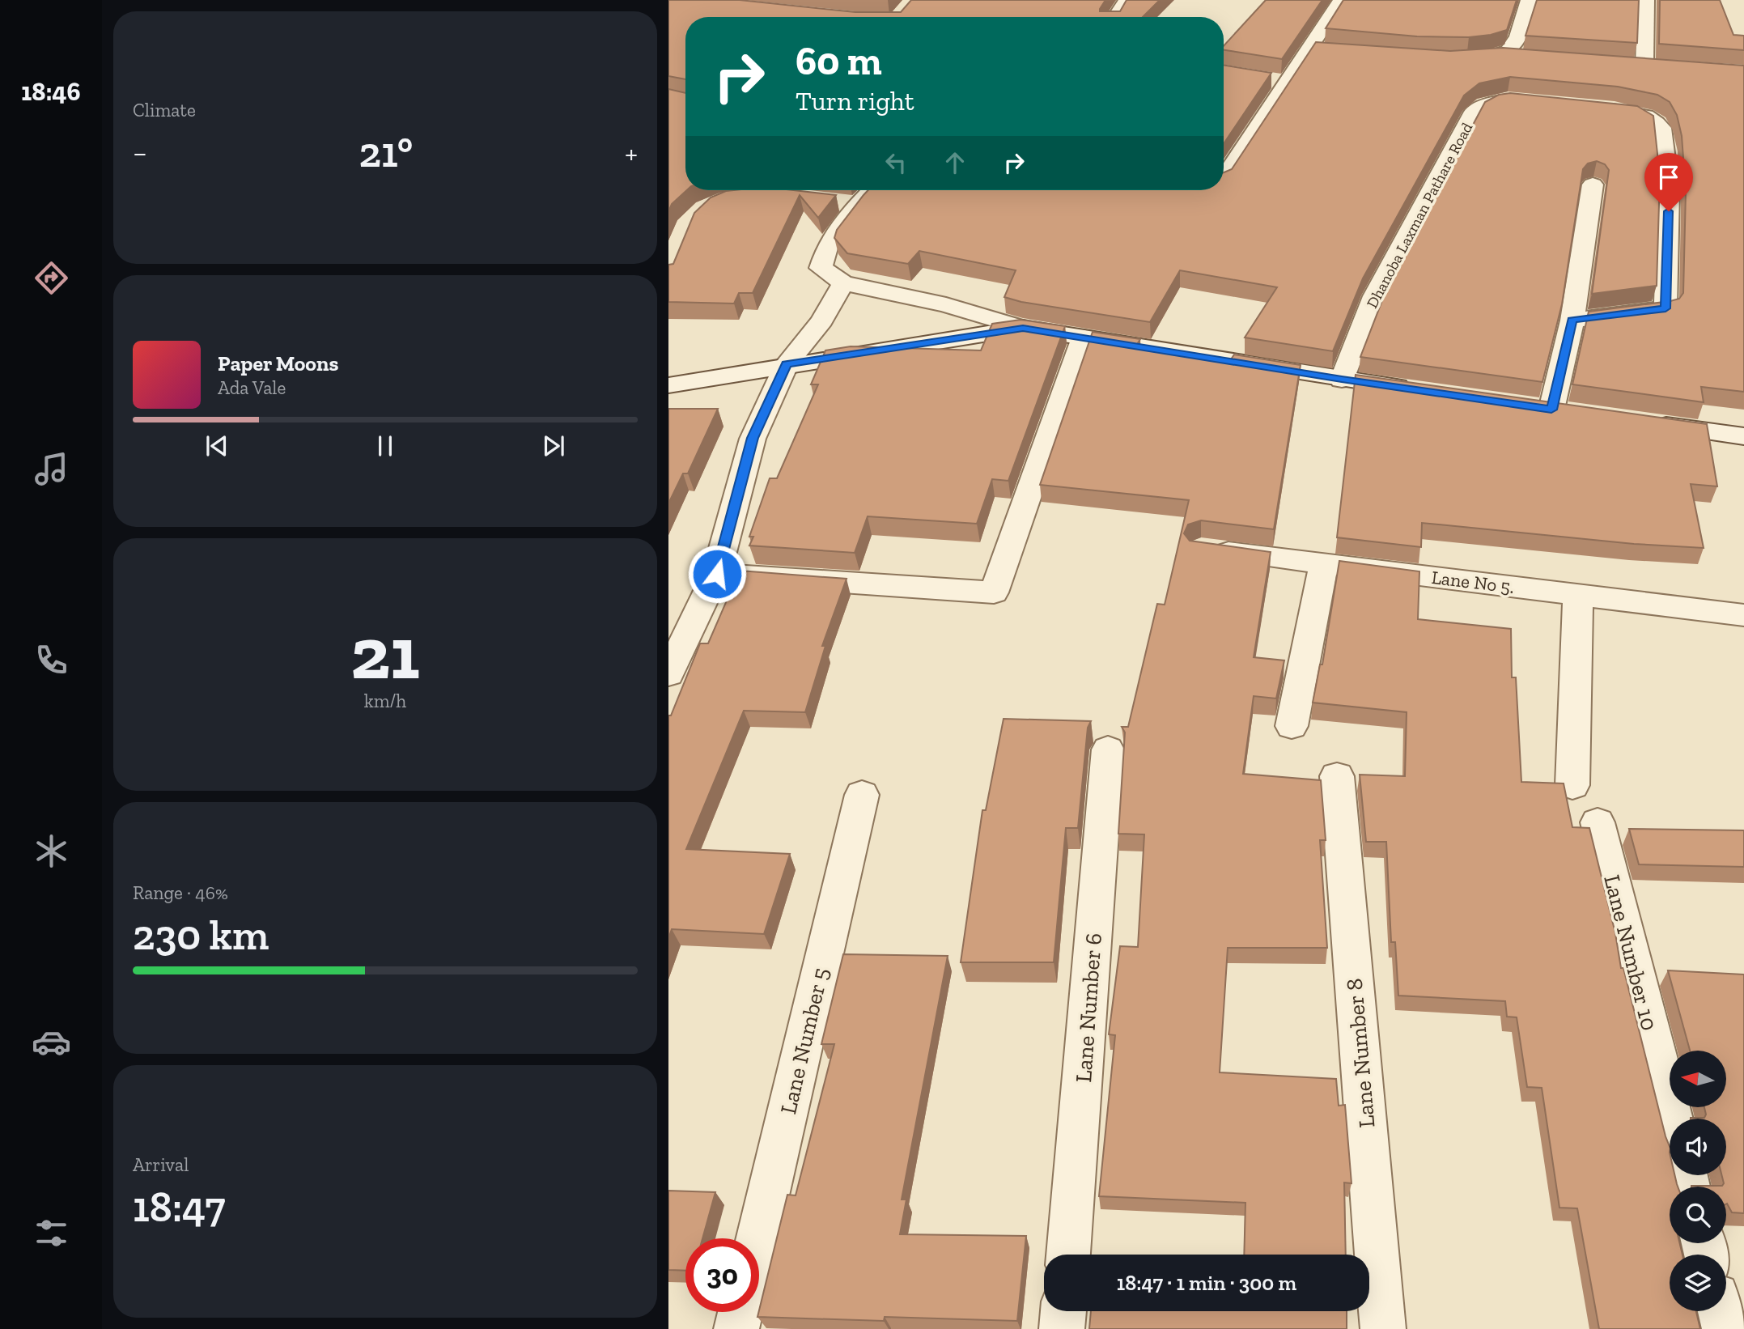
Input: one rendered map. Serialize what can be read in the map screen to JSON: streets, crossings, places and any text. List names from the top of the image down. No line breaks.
{"streets":{"street":["Dhanoba Laxman Pathare Road","Lane No 5.","Lane Number 10","Lane Number 6","Lane Number 5","Lane Number 8"]},"north":"left","page":{"tabs":"18:46","tile":["Climate",["21","km/h"],["Range · 46%","230 km"],["Arrival","18:47"]],"turn":["60 m","Turn right"],"heat":["−","21°","+"],"song":["Paper Moons","Ada Vale"],"limit":"30","trip":"18:47 · 1 min · 300 m"}}
